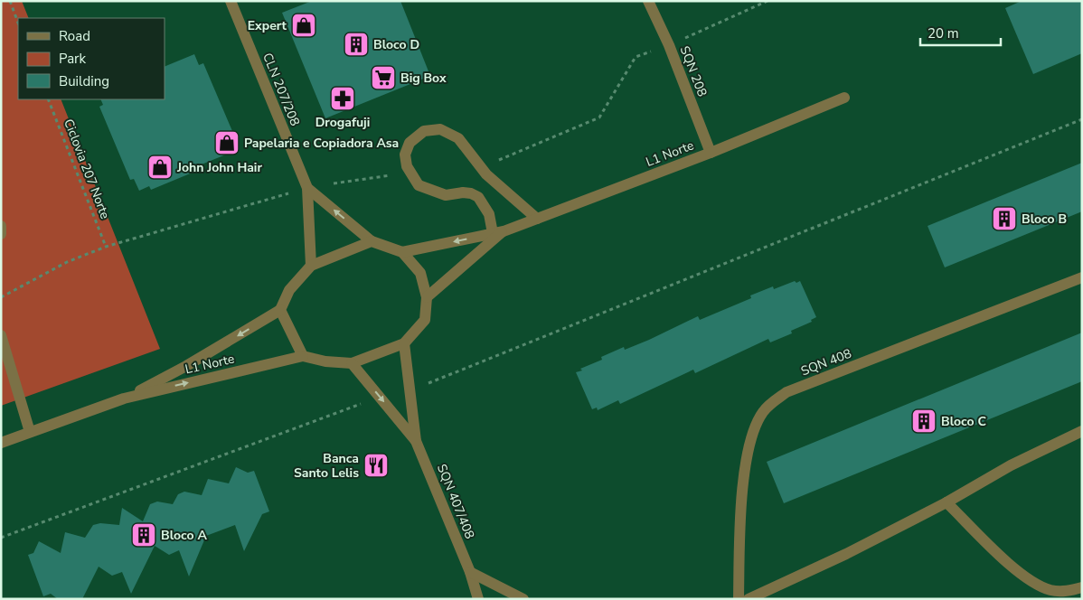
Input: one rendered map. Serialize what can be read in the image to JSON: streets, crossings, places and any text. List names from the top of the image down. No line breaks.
{"streets":{"street":["SQN 208","CLN 207/208","L1 Norte","SQN 408","SQN 407/408"],"path":["Ciclovia 207 Norte"]},"crossings":[["SQN 208","L1 Norte"],["CLN 207/208","L1 Norte"],["CLN 207/208","SQN 407/408"],["L1 Norte","SQN 407/408"]],"places":{"shop":["Expert","Papelaria e Copiadora Asa","John John Hair"],"building":["Bloco D","Bloco B","Bloco C","Bloco A"],"supermarket":["Big Box"],"pharmacy":["Drogafuji"],"restaurant":["Banca Santo Lelis"]},"legend":["Road","Park","Building"],"scale_bar":"20 m"}
